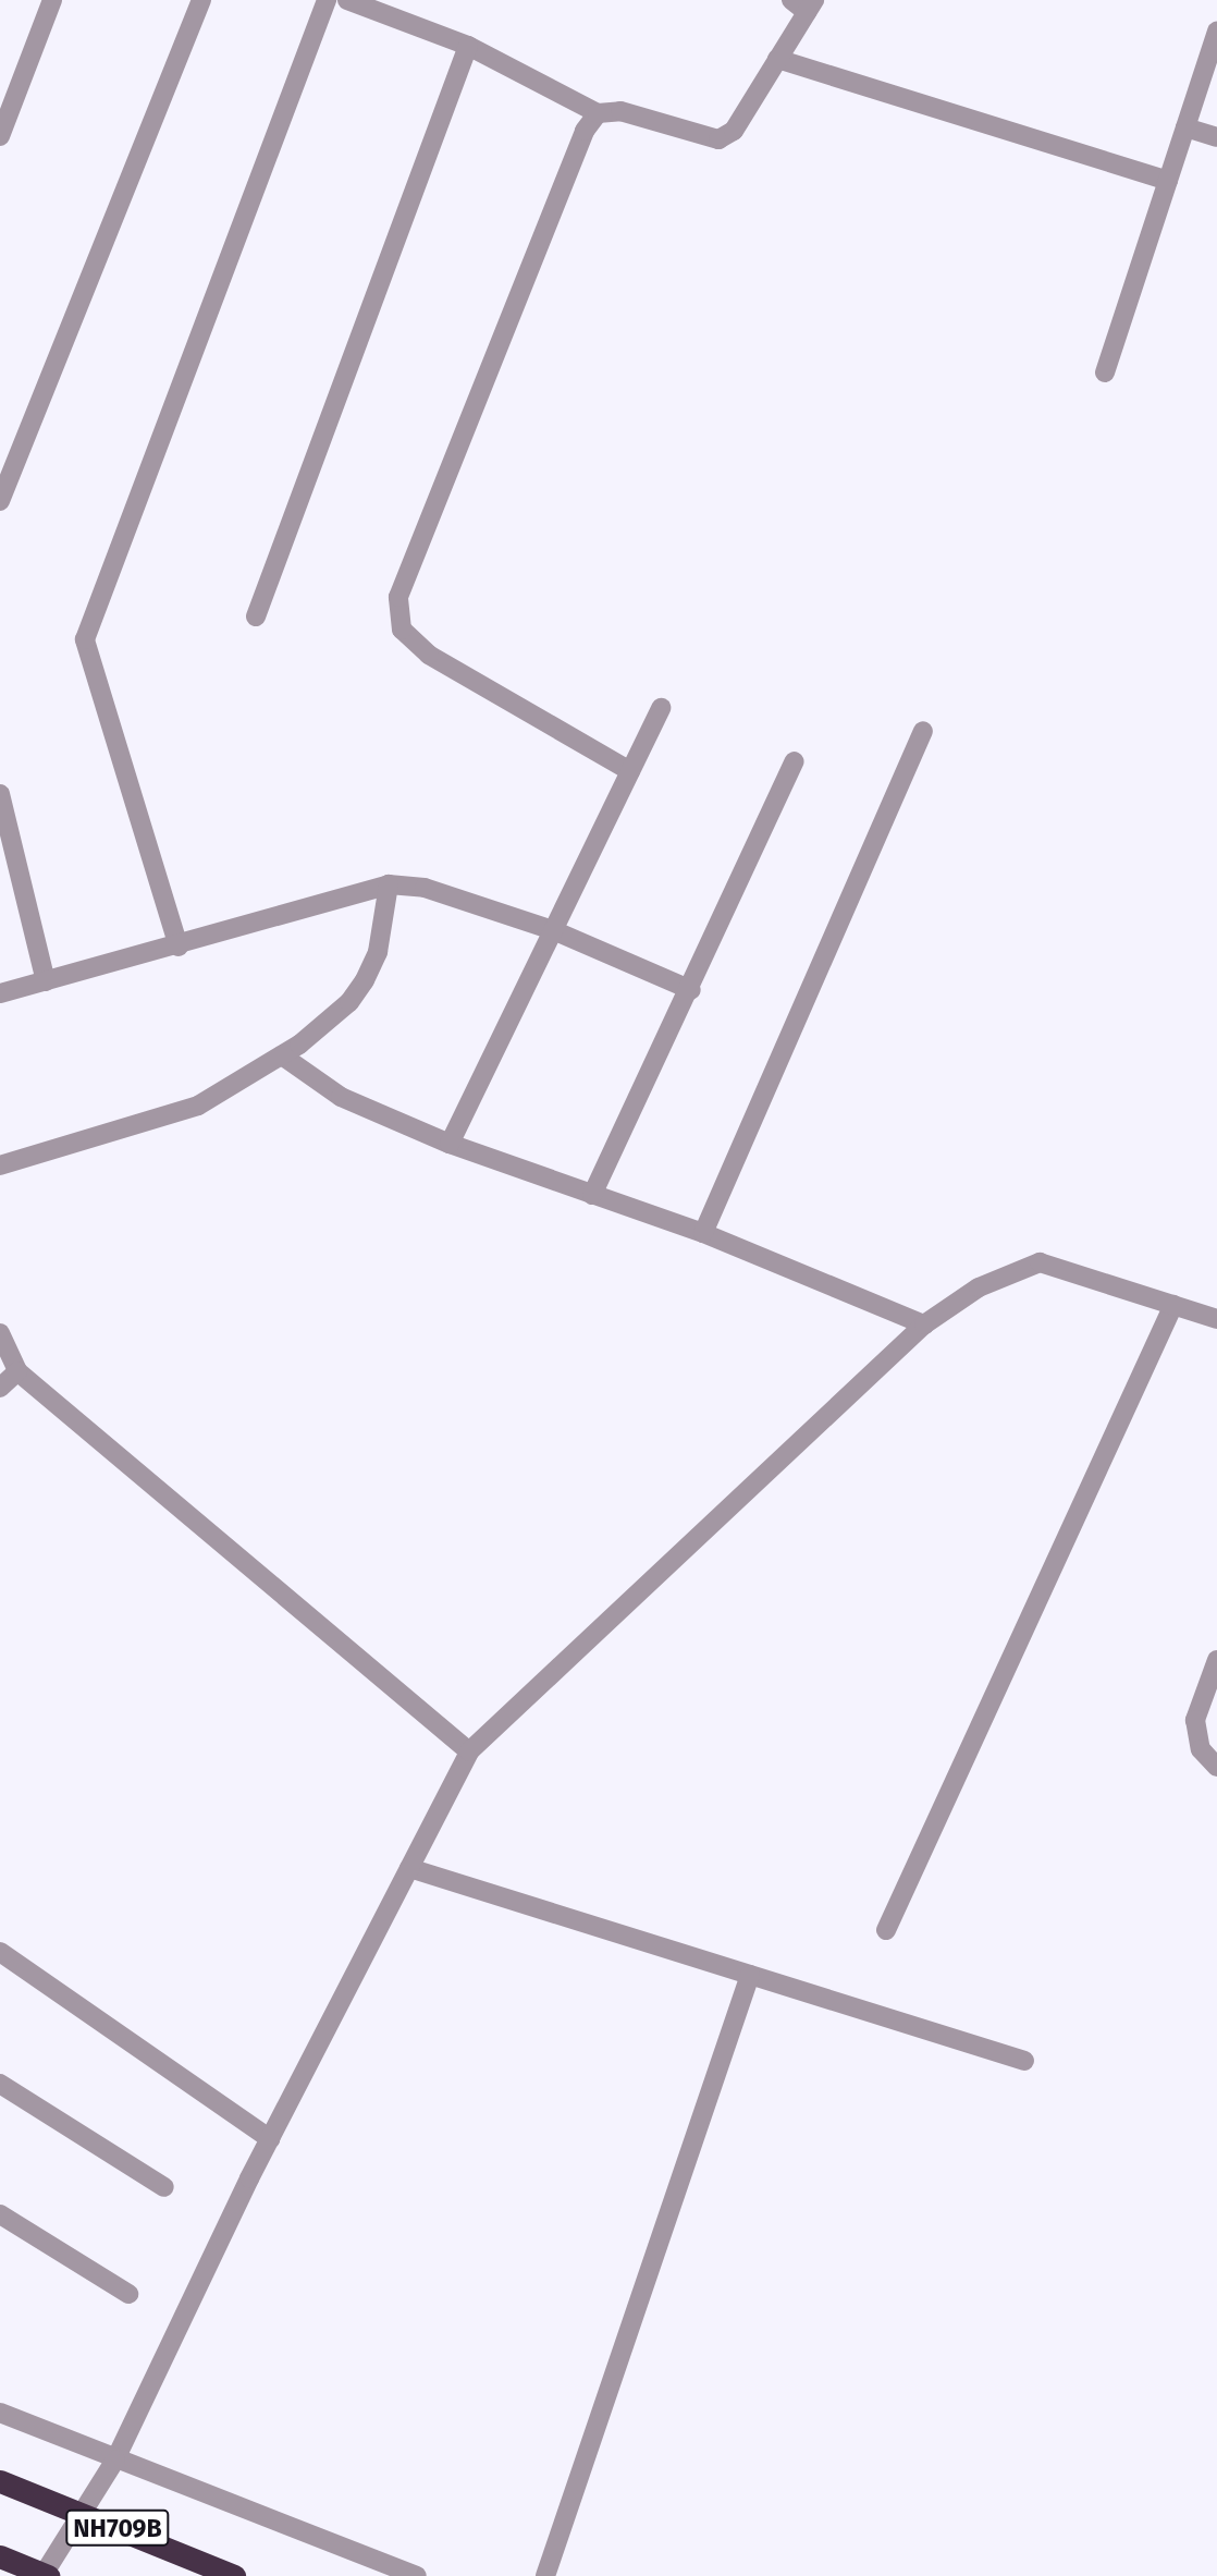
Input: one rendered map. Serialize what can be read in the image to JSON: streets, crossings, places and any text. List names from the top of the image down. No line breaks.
{"streets":{"highway":["NH709B"]}}
